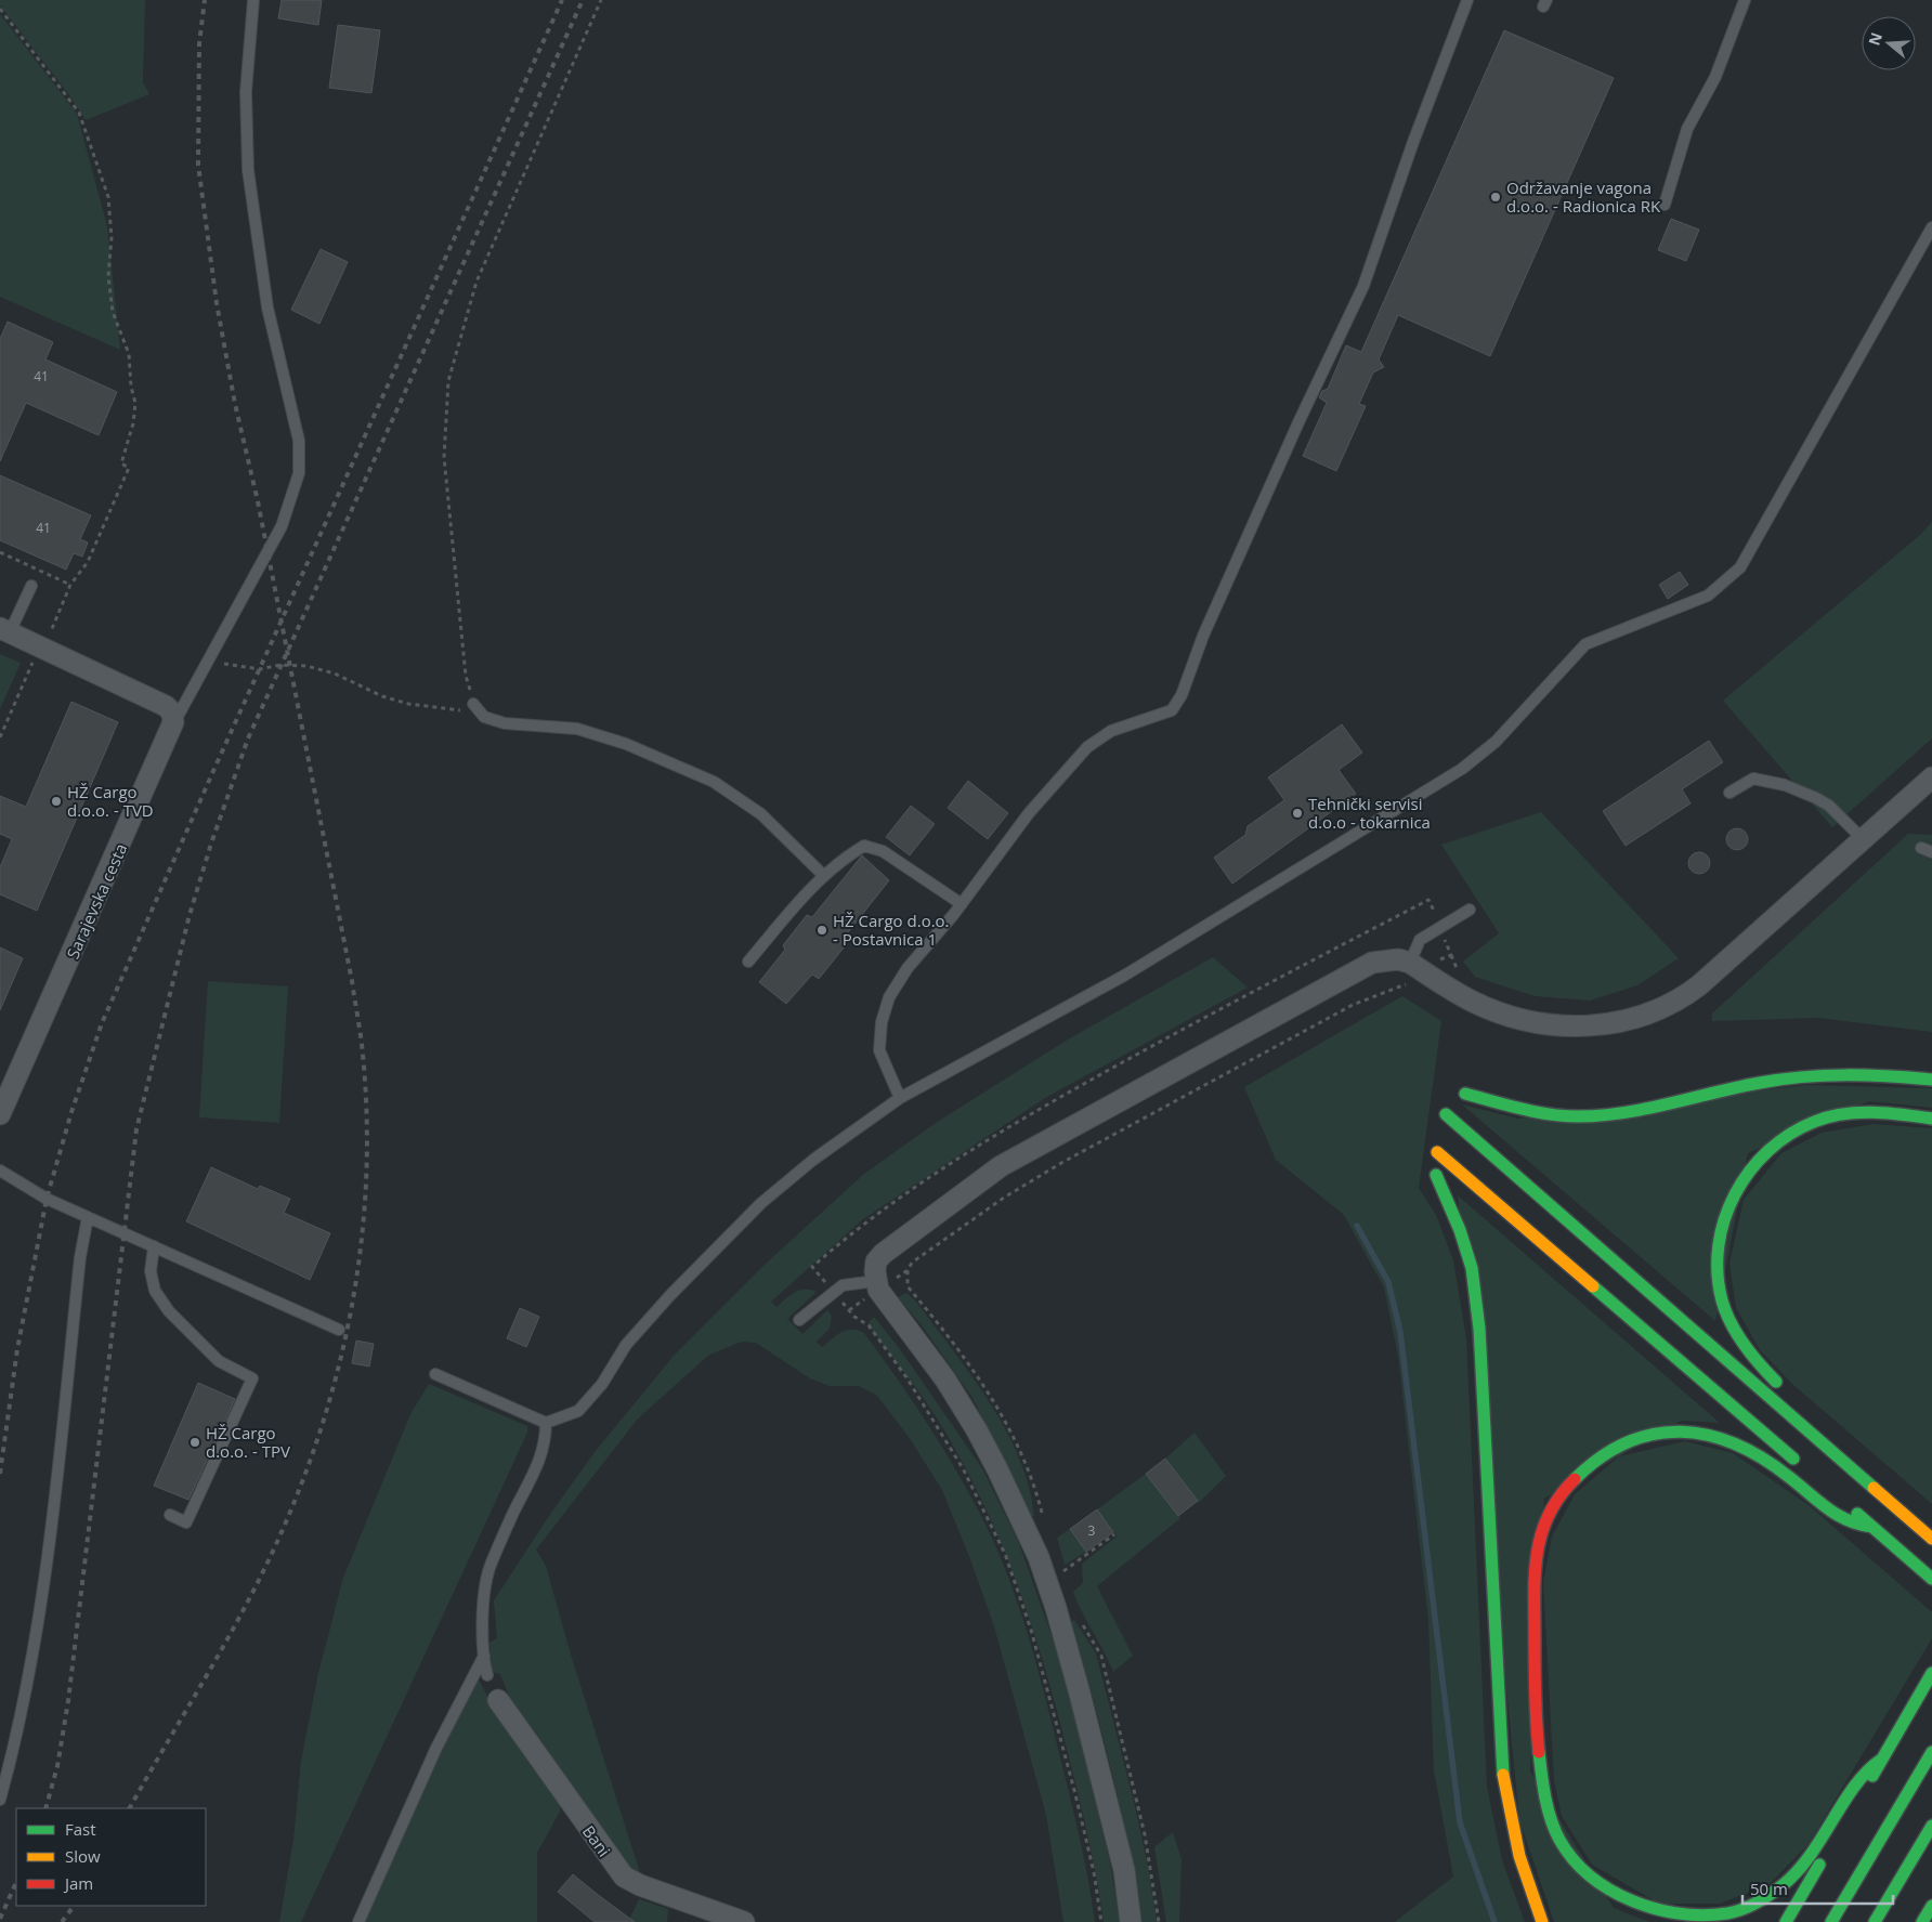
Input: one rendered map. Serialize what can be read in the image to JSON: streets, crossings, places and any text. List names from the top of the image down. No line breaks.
{"streets":{"street":["Sarajevska cesta","Bani"]},"places":["Održavanje vagona d.o.o. - Radionica RK","HŽ Cargo d.o.o. - TVD","Tehnički servisi d.o.o - tokarnica","HŽ Cargo d.o.o. - Postavnica 1","HŽ Cargo d.o.o. - TPV"],"house_numbers":["41","41","3"],"legend":["Fast","Slow","Jam"],"scale_bar":"50 m","north":"left"}
